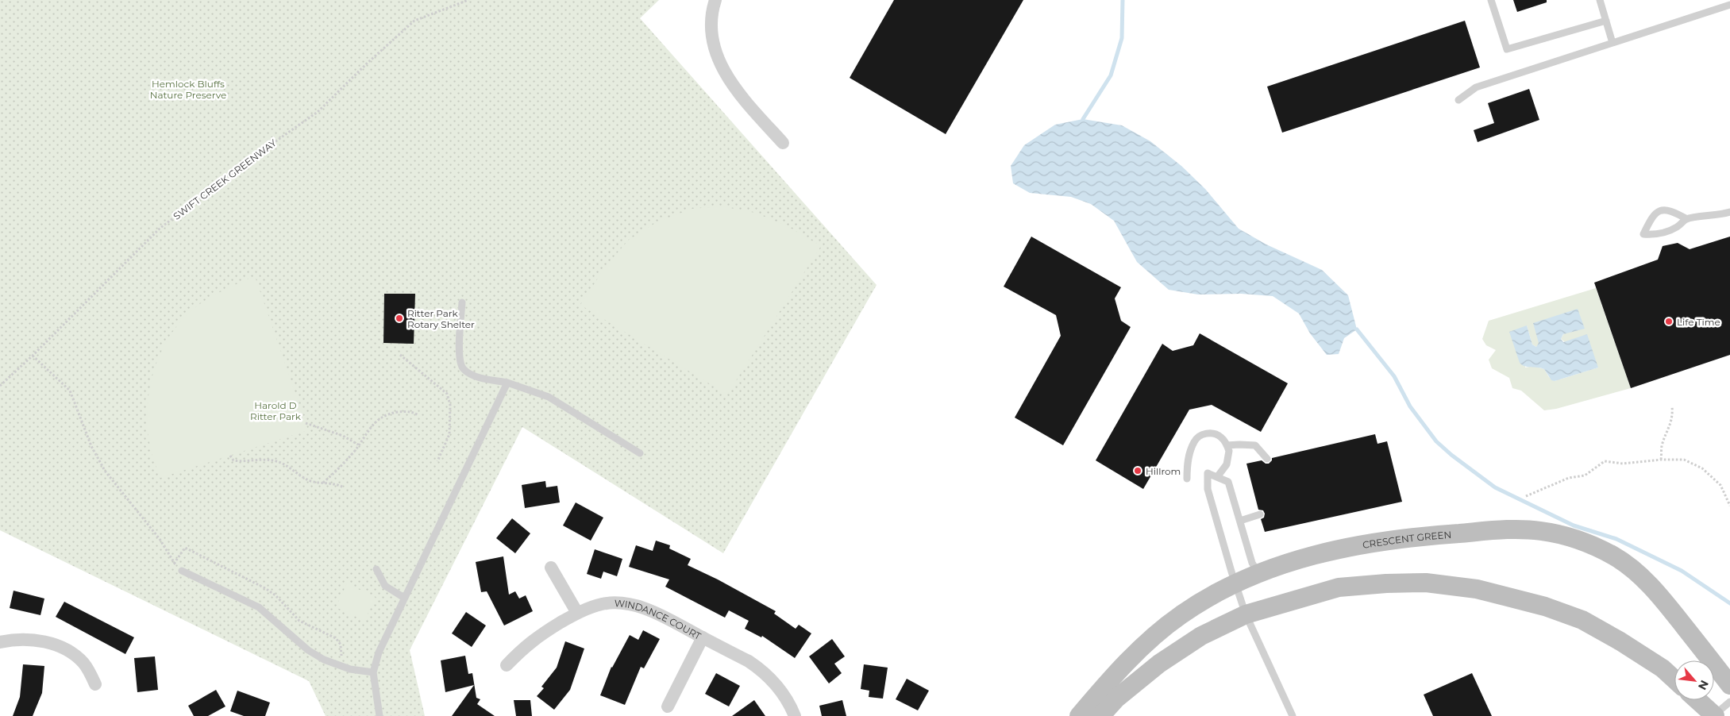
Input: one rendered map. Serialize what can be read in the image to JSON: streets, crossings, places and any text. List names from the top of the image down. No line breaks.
{"streets":{"street":["CRESCENT GREEN","WINDANCE COURT"],"path":["SWIFT CREEK GREENWAY"]},"parks":["Hemlock Bluffs Nature Preserve","Harold D Ritter Park"],"places":["Ritter Park Rotary Shelter","Life Time","Hillrom"],"north":"bottom right"}
